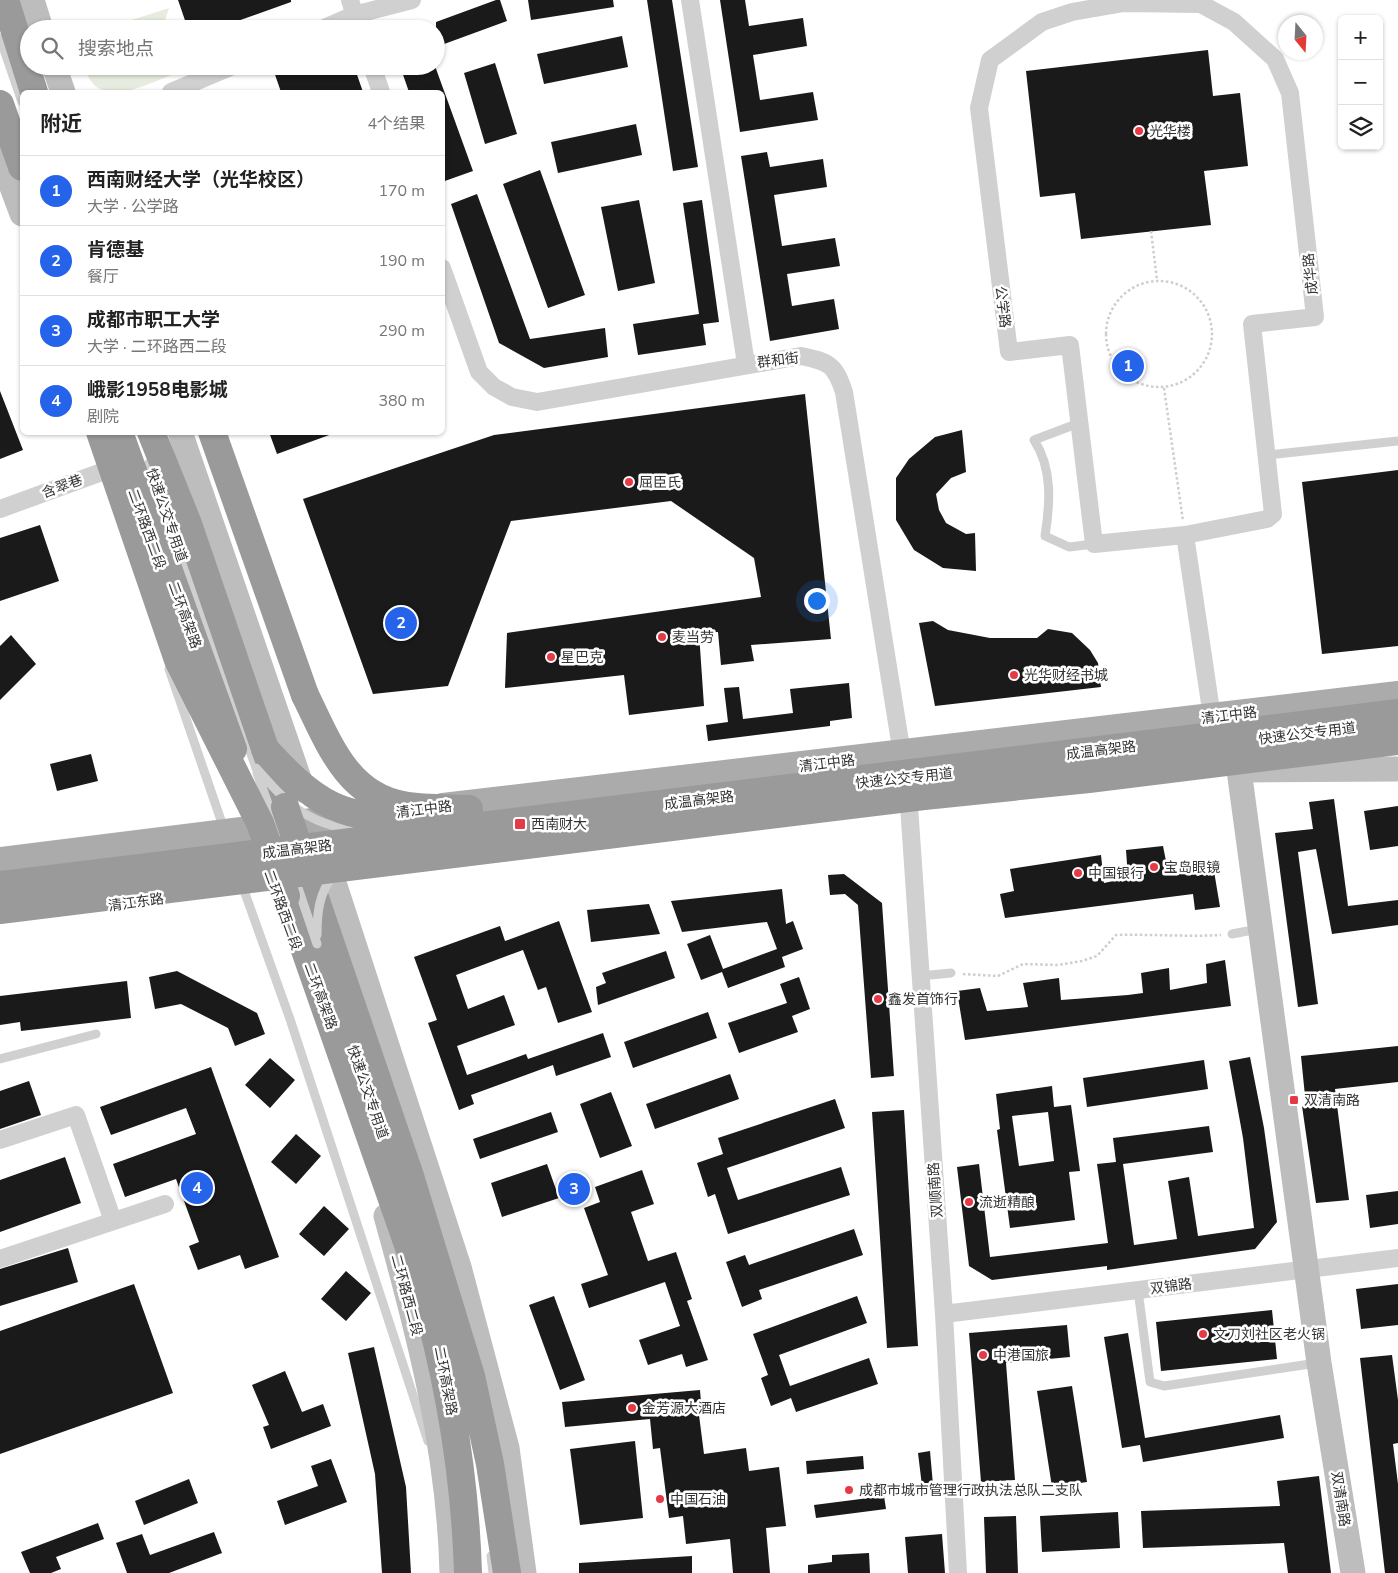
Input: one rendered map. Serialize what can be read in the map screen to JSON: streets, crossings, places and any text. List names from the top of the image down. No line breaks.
{"streets":{"highway":["二环高架路","成温高架路"],"main road":["二环路西二段","清江中路","清江东路","双清南路"],"street":["成华路","公学路","群和街","含翠巷","双顺南路","双锦路"],"lane":["快速公交专用道"]},"crossings":[["成华路","公学路"],["群和街","清江中路"],["含翠巷","二环路西二段"],["快速公交专用道","二环高架路"],["二环路西二段","二环高架路"],["二环路西二段","清江中路"],["二环路西二段","清江东路"],["二环高架路","清江中路"],["清江中路","双清南路"],["双顺南路","双锦路"],["双锦路","双清南路"]],"places":{"other":["光华楼","屈臣氏","麦当劳","星巴克","光华财经书城","宝岛眼镜","中国银行","鑫发首饰行","流逝精酿","文刀刘社区老火锅","中港国旅","金芳源大酒店","成都市城市管理行政执法总队二支队","中国石油"],"transit":["西南财大","双清南路"]},"north":"bottom","page":{"map_buttons":["+","−"],"search":"搜索地点","heading":["附近","4个结果"],"list":[{"mark":"1","name":"西南财经大学（光华校区）","note":"大学 · 公学路","value":"170 m"},{"mark":"2","name":"肯德基","note":"餐厅","value":"190 m"},{"mark":"3","name":"成都市职工大学","note":"大学 · 二环路西二段","value":"290 m"},{"mark":"4","name":"峨影1958电影城","note":"剧院","value":"380 m"}],"pins":["1","2","4","3"]}}
